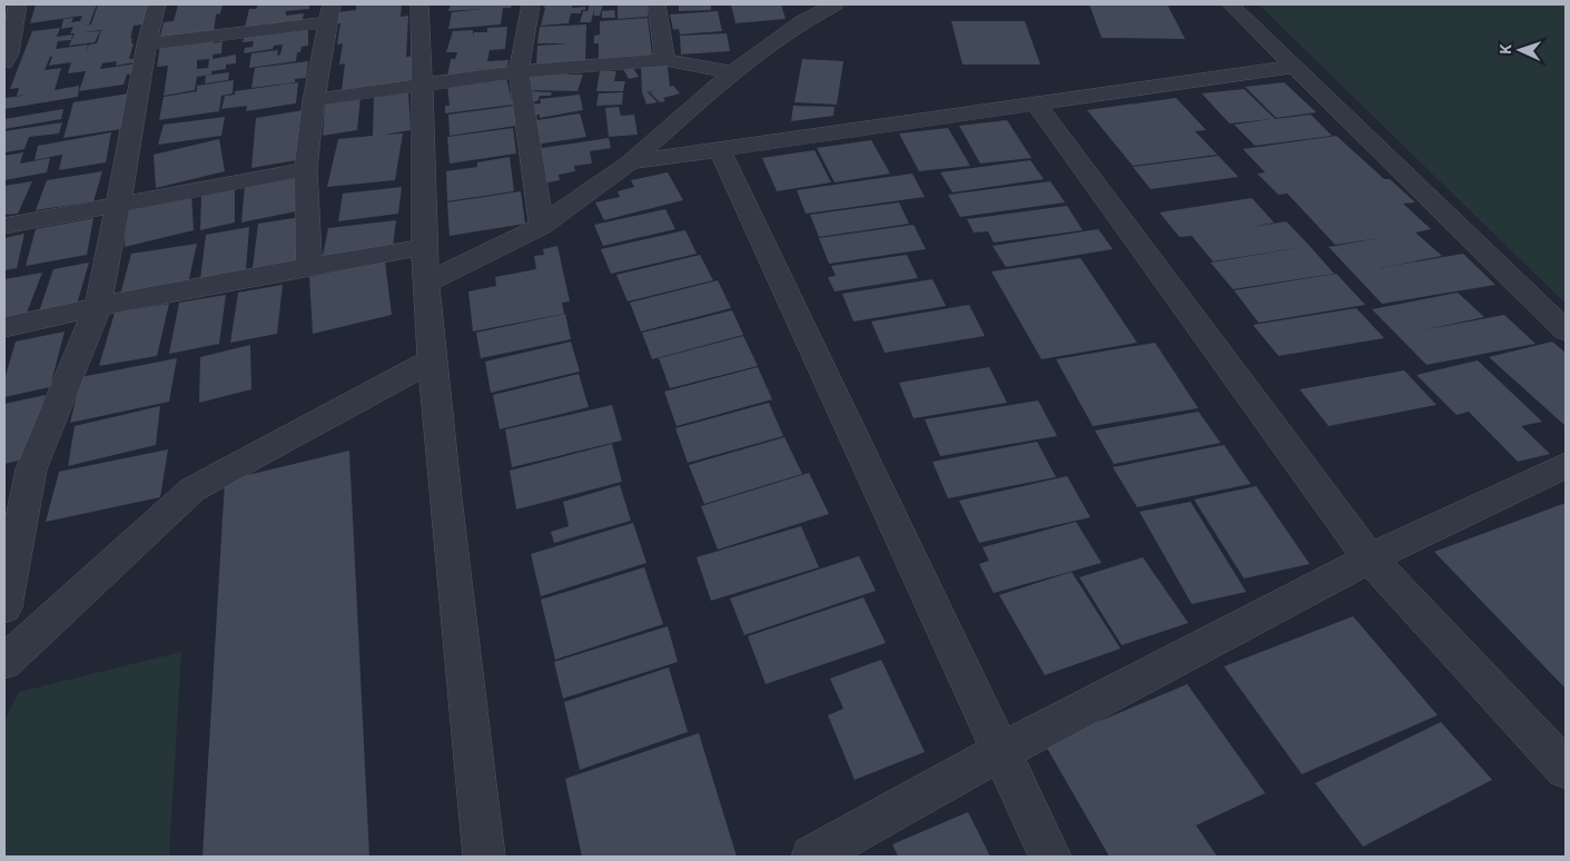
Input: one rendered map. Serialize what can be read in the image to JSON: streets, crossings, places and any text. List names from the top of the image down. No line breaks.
{"north":"left"}
